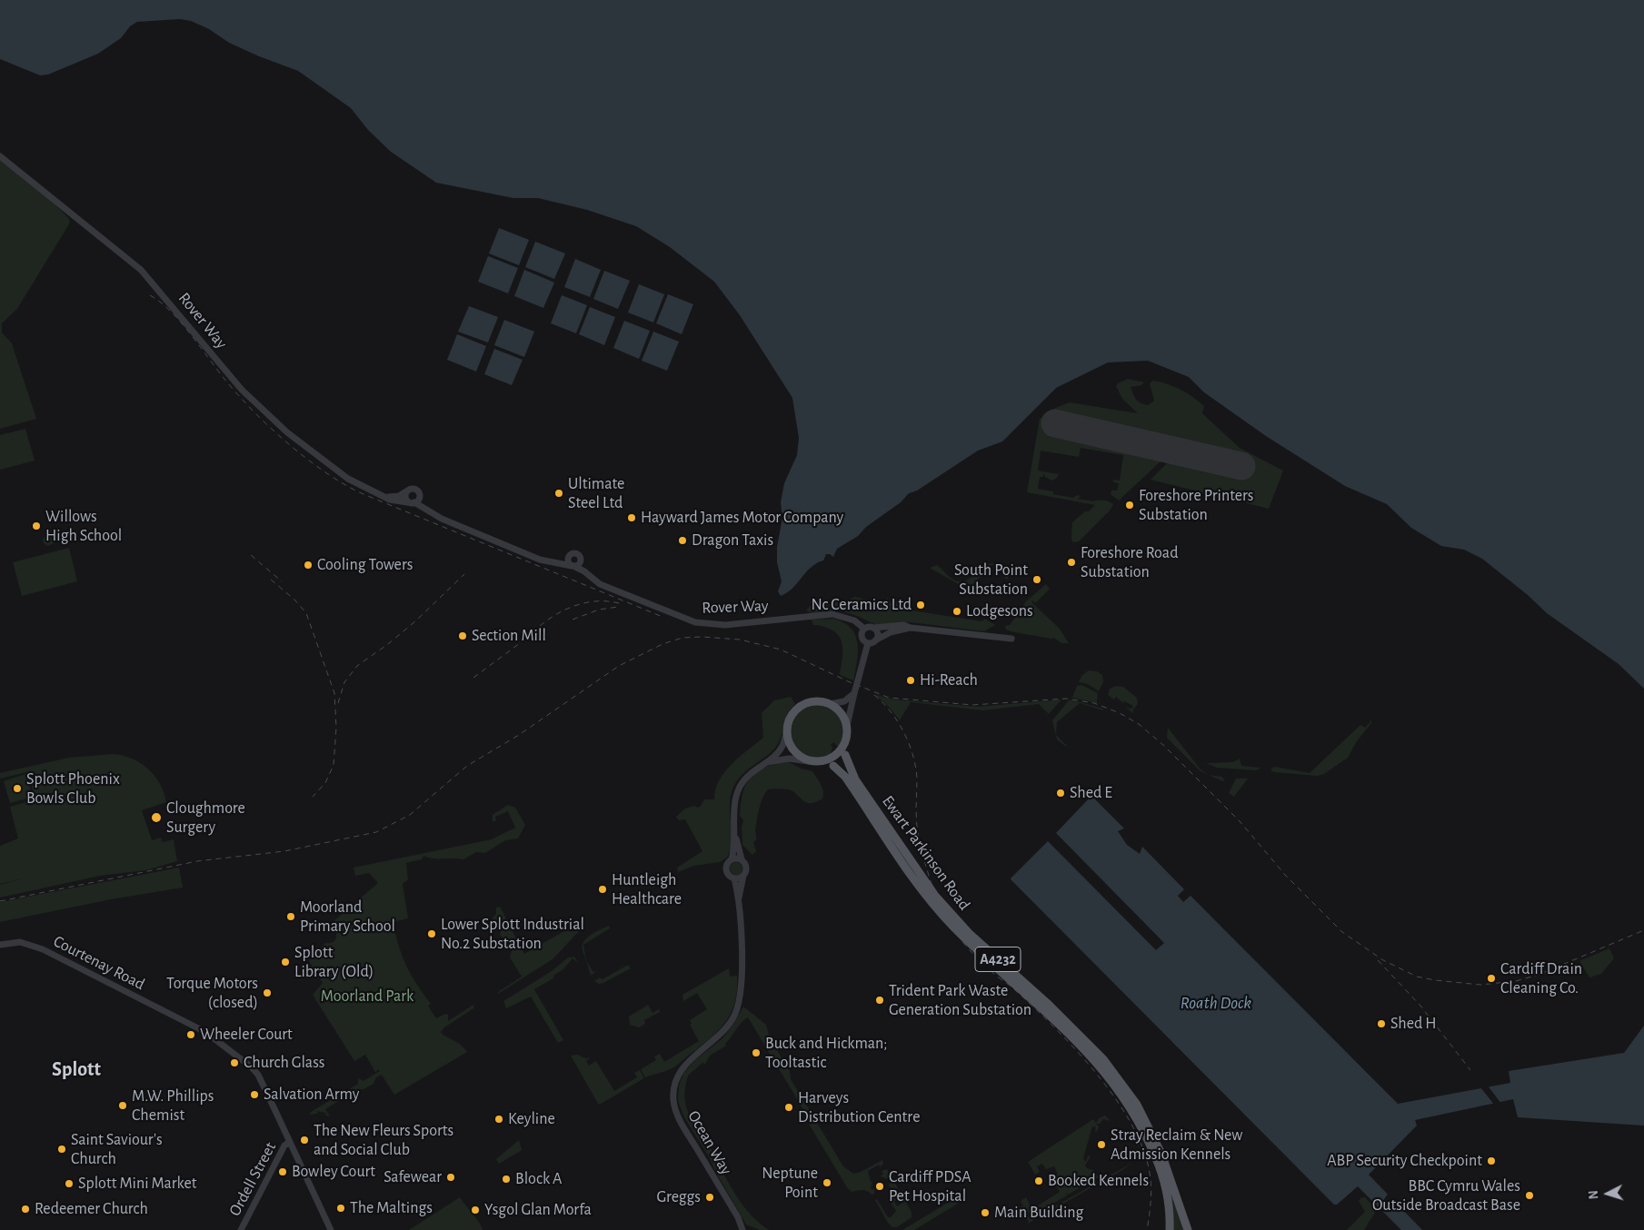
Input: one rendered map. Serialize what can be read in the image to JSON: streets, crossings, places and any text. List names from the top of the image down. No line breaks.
{"streets":{"main road":["Ewart Parkinson Road","A4232"],"street":["Rover Way","Courtenay Road","Ocean Way","Ordell Street"]},"crossings":[["Ewart Parkinson Road","A4232"],["Courtenay Road","Ordell Street"]],"districts":["Splott"],"water":["Roath Dock"],"parks":["Moorland Park"],"places":["Ultimate Steel Ltd","Foreshore Printers Substation","Hayward James Motor Company","Willows High School","Dragon Taxis","Foreshore Road Substation","Cooling Towers","South Point Substation","Nc Ceramics Ltd","Lodgesons","Section Mill","Hi-Reach","Splott Phoenix Bowls Club","Shed E","Cloughmore Surgery","Huntleigh Healthcare","Moorland Primary School","Lower Splott Industrial No.2 Substation","Splott Library (Old)","Cardiff Drain Cleaning Co.","Torque Motors (closed)","Trident Park Waste Generation Substation","Shed H","Wheeler Court","Buck and Hickman; Tooltastic","Church Glass","Salvation Army","M.W. Phillips Chemist","Harveys Distribution Centre","Keyline","The New Fleurs Sports and Social Club","Stray Reclaim & New Admission Kennels","Saint Saviour's Church","ABP Security Checkpoint","Bowley Court","Safewear","Block A","Booked Kennels","Neptune Point","Splott Mini Market","Cardiff PDSA Pet Hospital","BBC Cymru Wales Outside Broadcast Base","Greggs","The Maltings","Redeemer Church","Ysgol Glan Morfa","Main Building"],"north":"left"}
